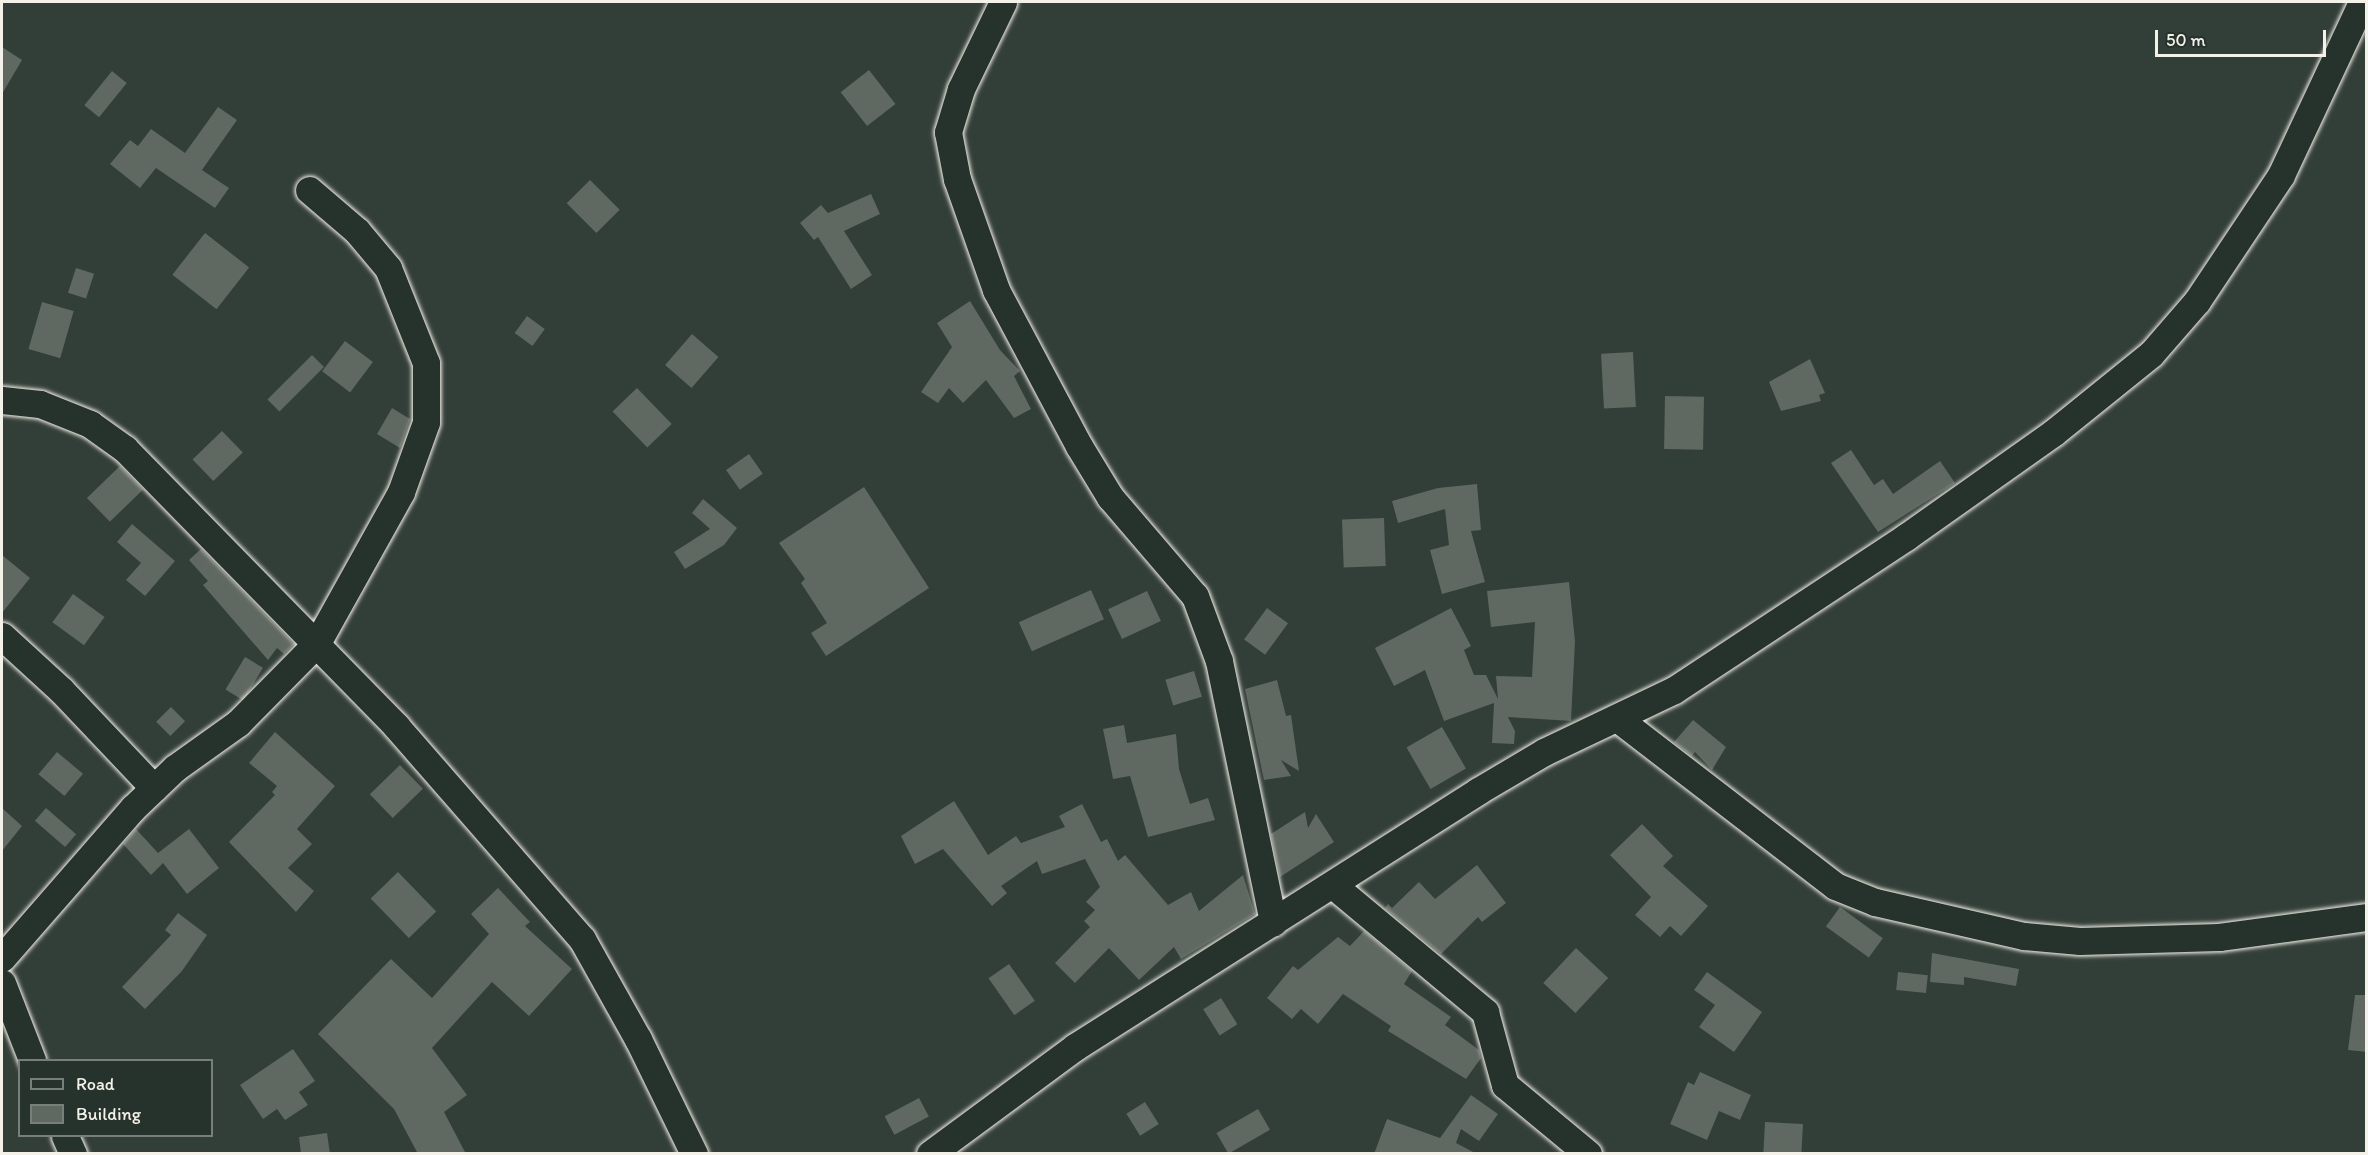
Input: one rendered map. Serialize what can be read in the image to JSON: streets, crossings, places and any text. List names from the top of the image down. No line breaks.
{"legend":["Road","Building"],"scale_bar":"50 m"}
